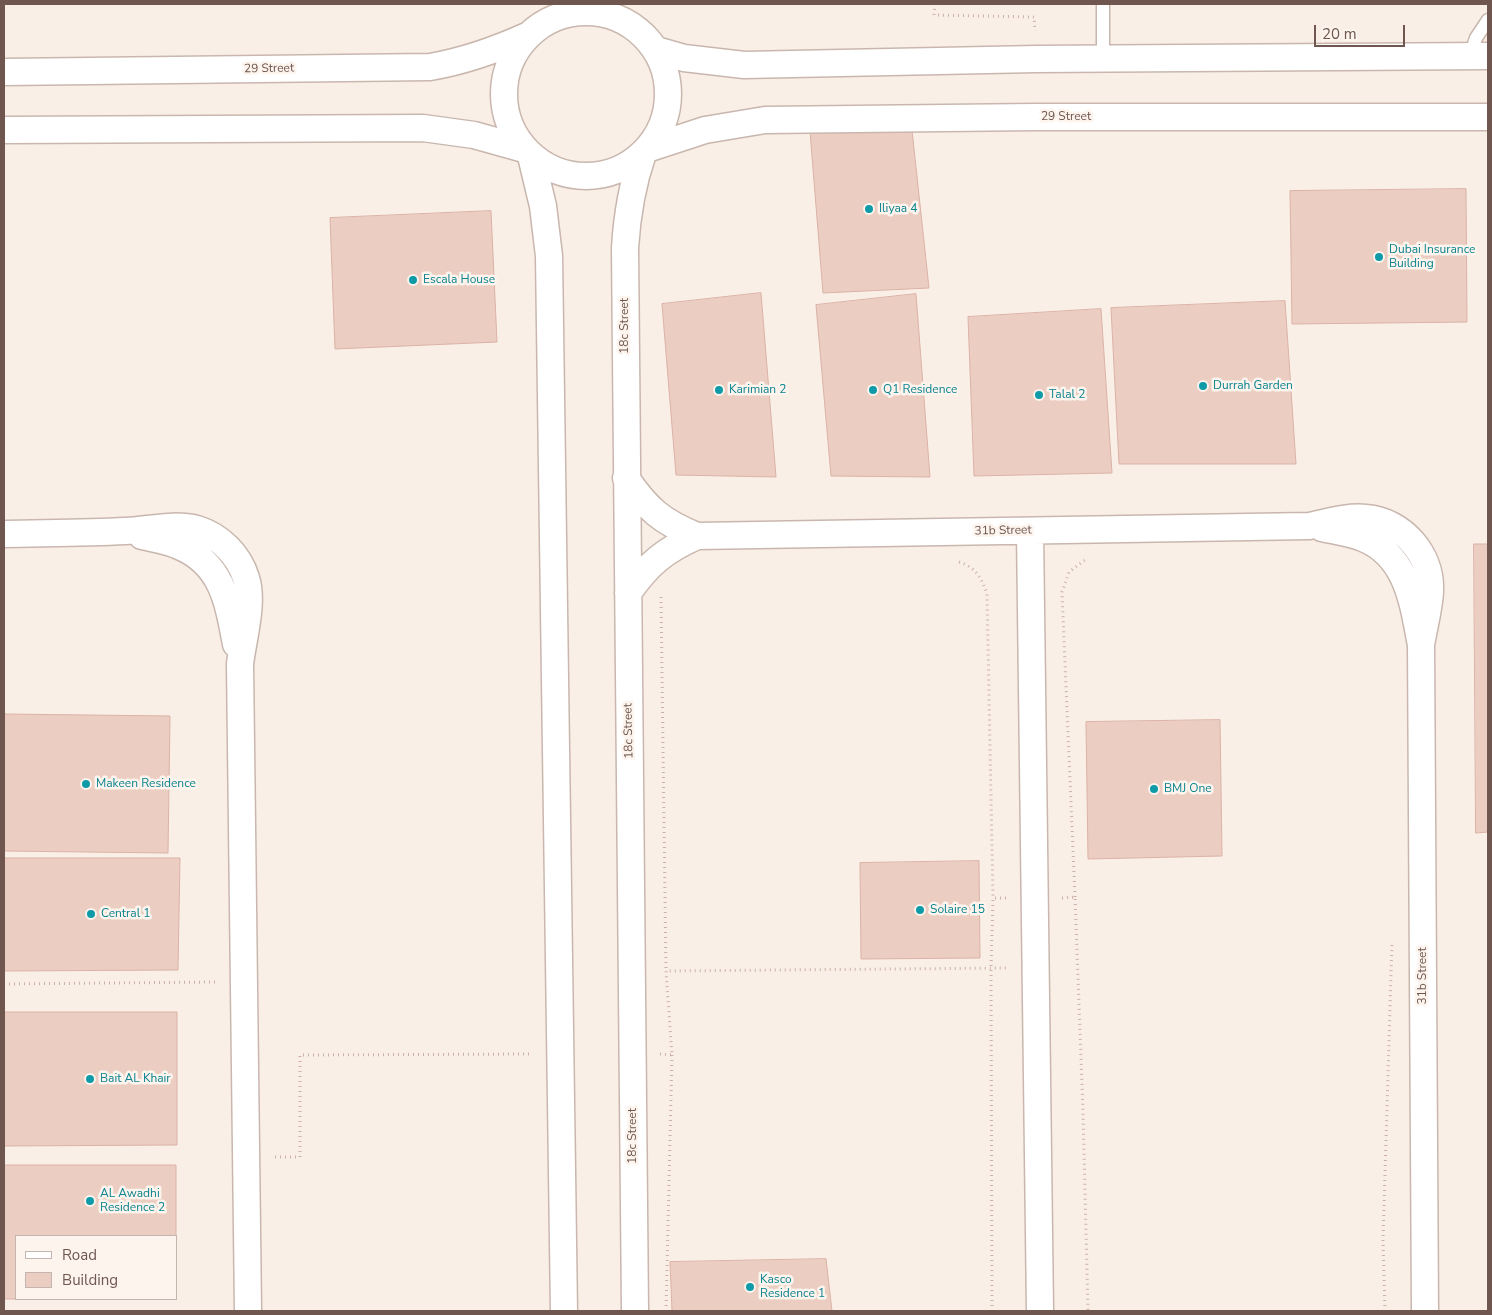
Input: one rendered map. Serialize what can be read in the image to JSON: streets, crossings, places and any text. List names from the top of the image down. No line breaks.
{"streets":{"street":["29 Street","18c Street","31b Street"]},"crossings":[["29 Street","18c Street"],["18c Street","31b Street"]],"places":["Iliyaa 4","Dubai Insurance Building","Escala House","Durrah Garden","Karimian 2","Q1 Residence","Talal 2","Makeen Residence","BMJ One","Solaire 15","Central 1","Bait AL Khair","AL Awadhi Residence 2","Kasco Residence 1"],"legend":["Road","Building"],"scale_bar":"20 m"}
